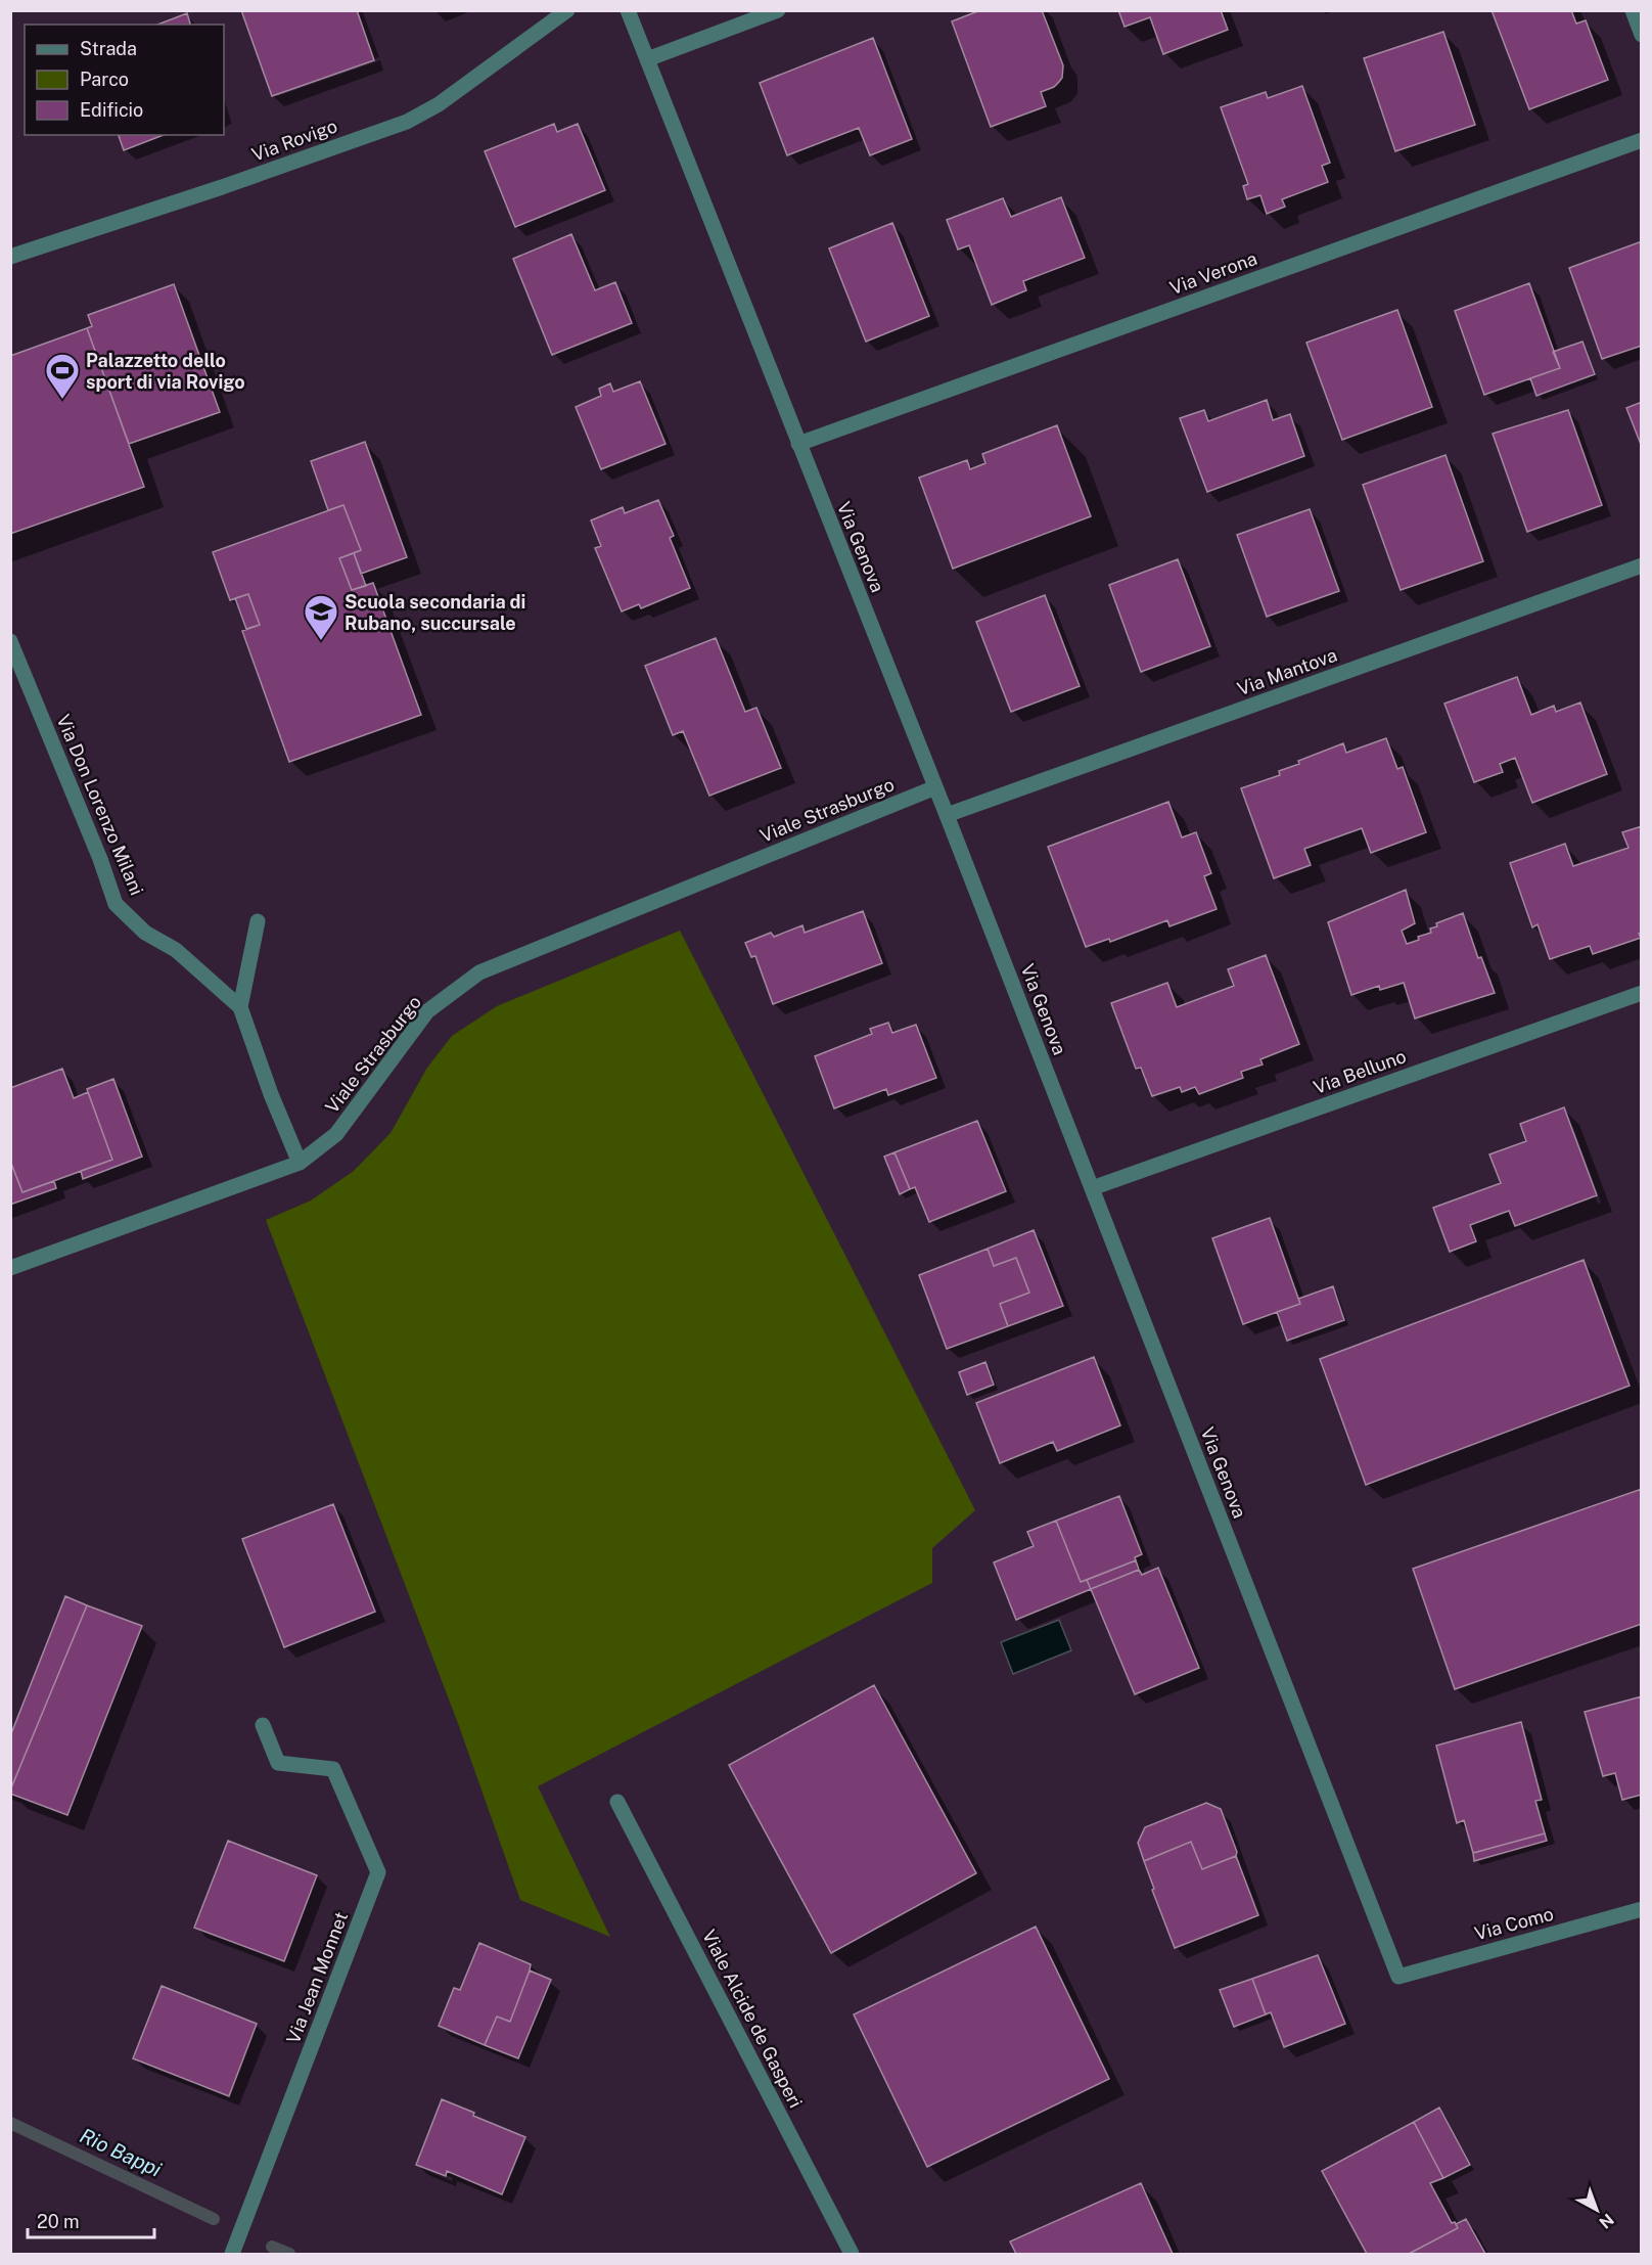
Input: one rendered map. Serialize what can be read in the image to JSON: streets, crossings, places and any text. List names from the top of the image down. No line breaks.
{"streets":{"street":["Via Rovigo","Via Verona","Via Genova","Via Mantova","Via Don Lorenzo Milani","Viale Strasburgo","Via Belluno","Via Como","Via Jean Monnet","Viale Alcide de Gasperi"]},"crossings":[["Via Verona","Via Genova"],["Via Genova","Via Mantova"],["Via Genova","Viale Strasburgo"],["Via Genova","Via Belluno"],["Via Genova","Via Como"],["Via Don Lorenzo Milani","Viale Strasburgo"]],"water":["Rio Bappi"],"places":{"sports":["Palazzetto dello sport di via Rovigo"],"school or university":["Scuola secondaria di Rubano, succursale"]},"legend":["Strada","Parco","Edificio"],"scale_bar":"20 m","north":"bottom right"}
